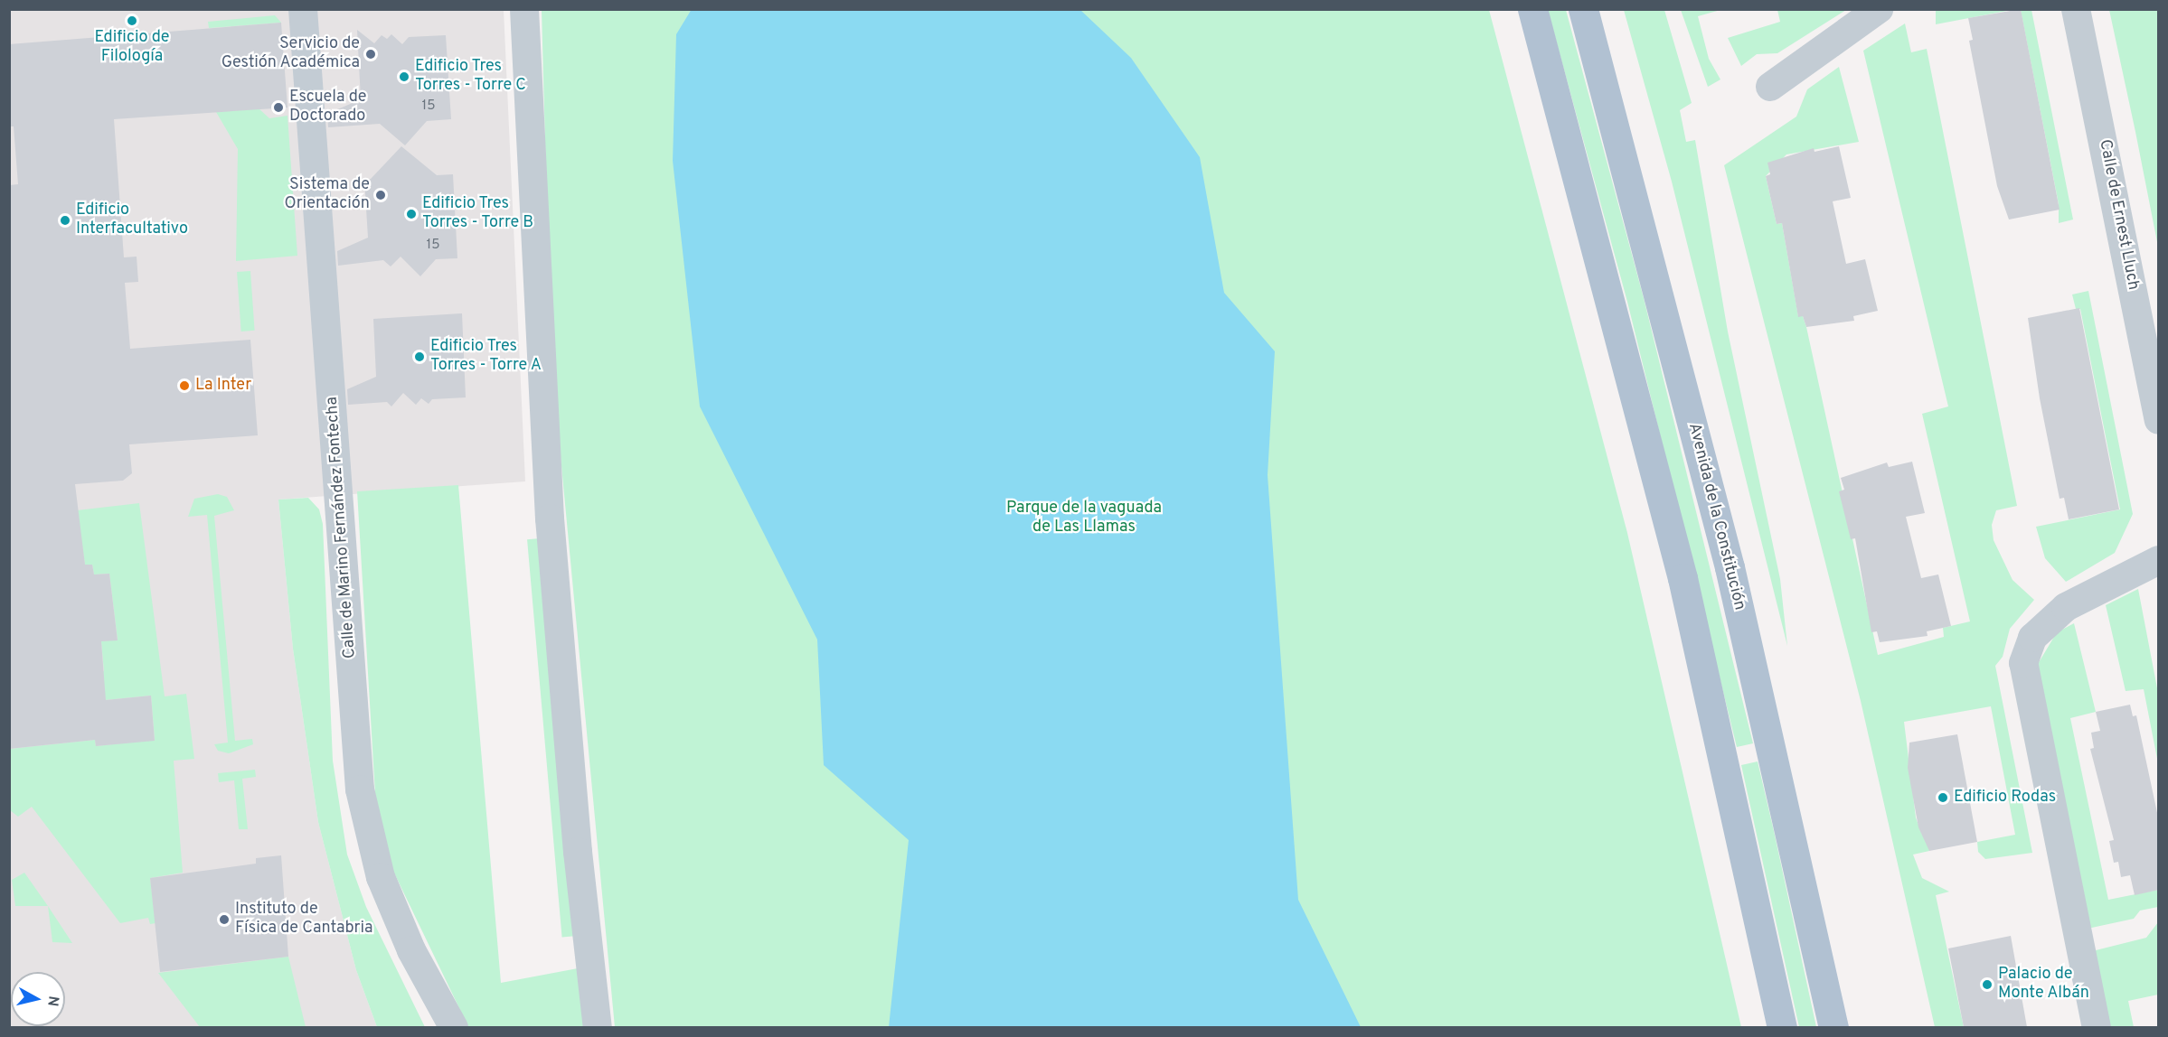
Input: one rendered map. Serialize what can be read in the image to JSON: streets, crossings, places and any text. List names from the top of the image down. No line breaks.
{"streets":{"main road":["Avenida de la Constitución"],"street":["Calle de Ernest Lluch","Calle de Marino Fernández Fontecha"]},"parks":["Parque de la vaguada de Las Llamas"],"places":["Edificio de Filología","Servicio de Gestión Académica","Edificio Tres Torres - Torre C","Escuela de Doctorado","Sistema de Orientación","Edificio Tres Torres - Torre B","Edificio Interfacultativo","Edificio Tres Torres - Torre A","La Inter","Edificio Rodas","Instituto de Física de Cantabria","Palacio de Monte Albán"],"house_numbers":["15","15"],"north":"right"}
